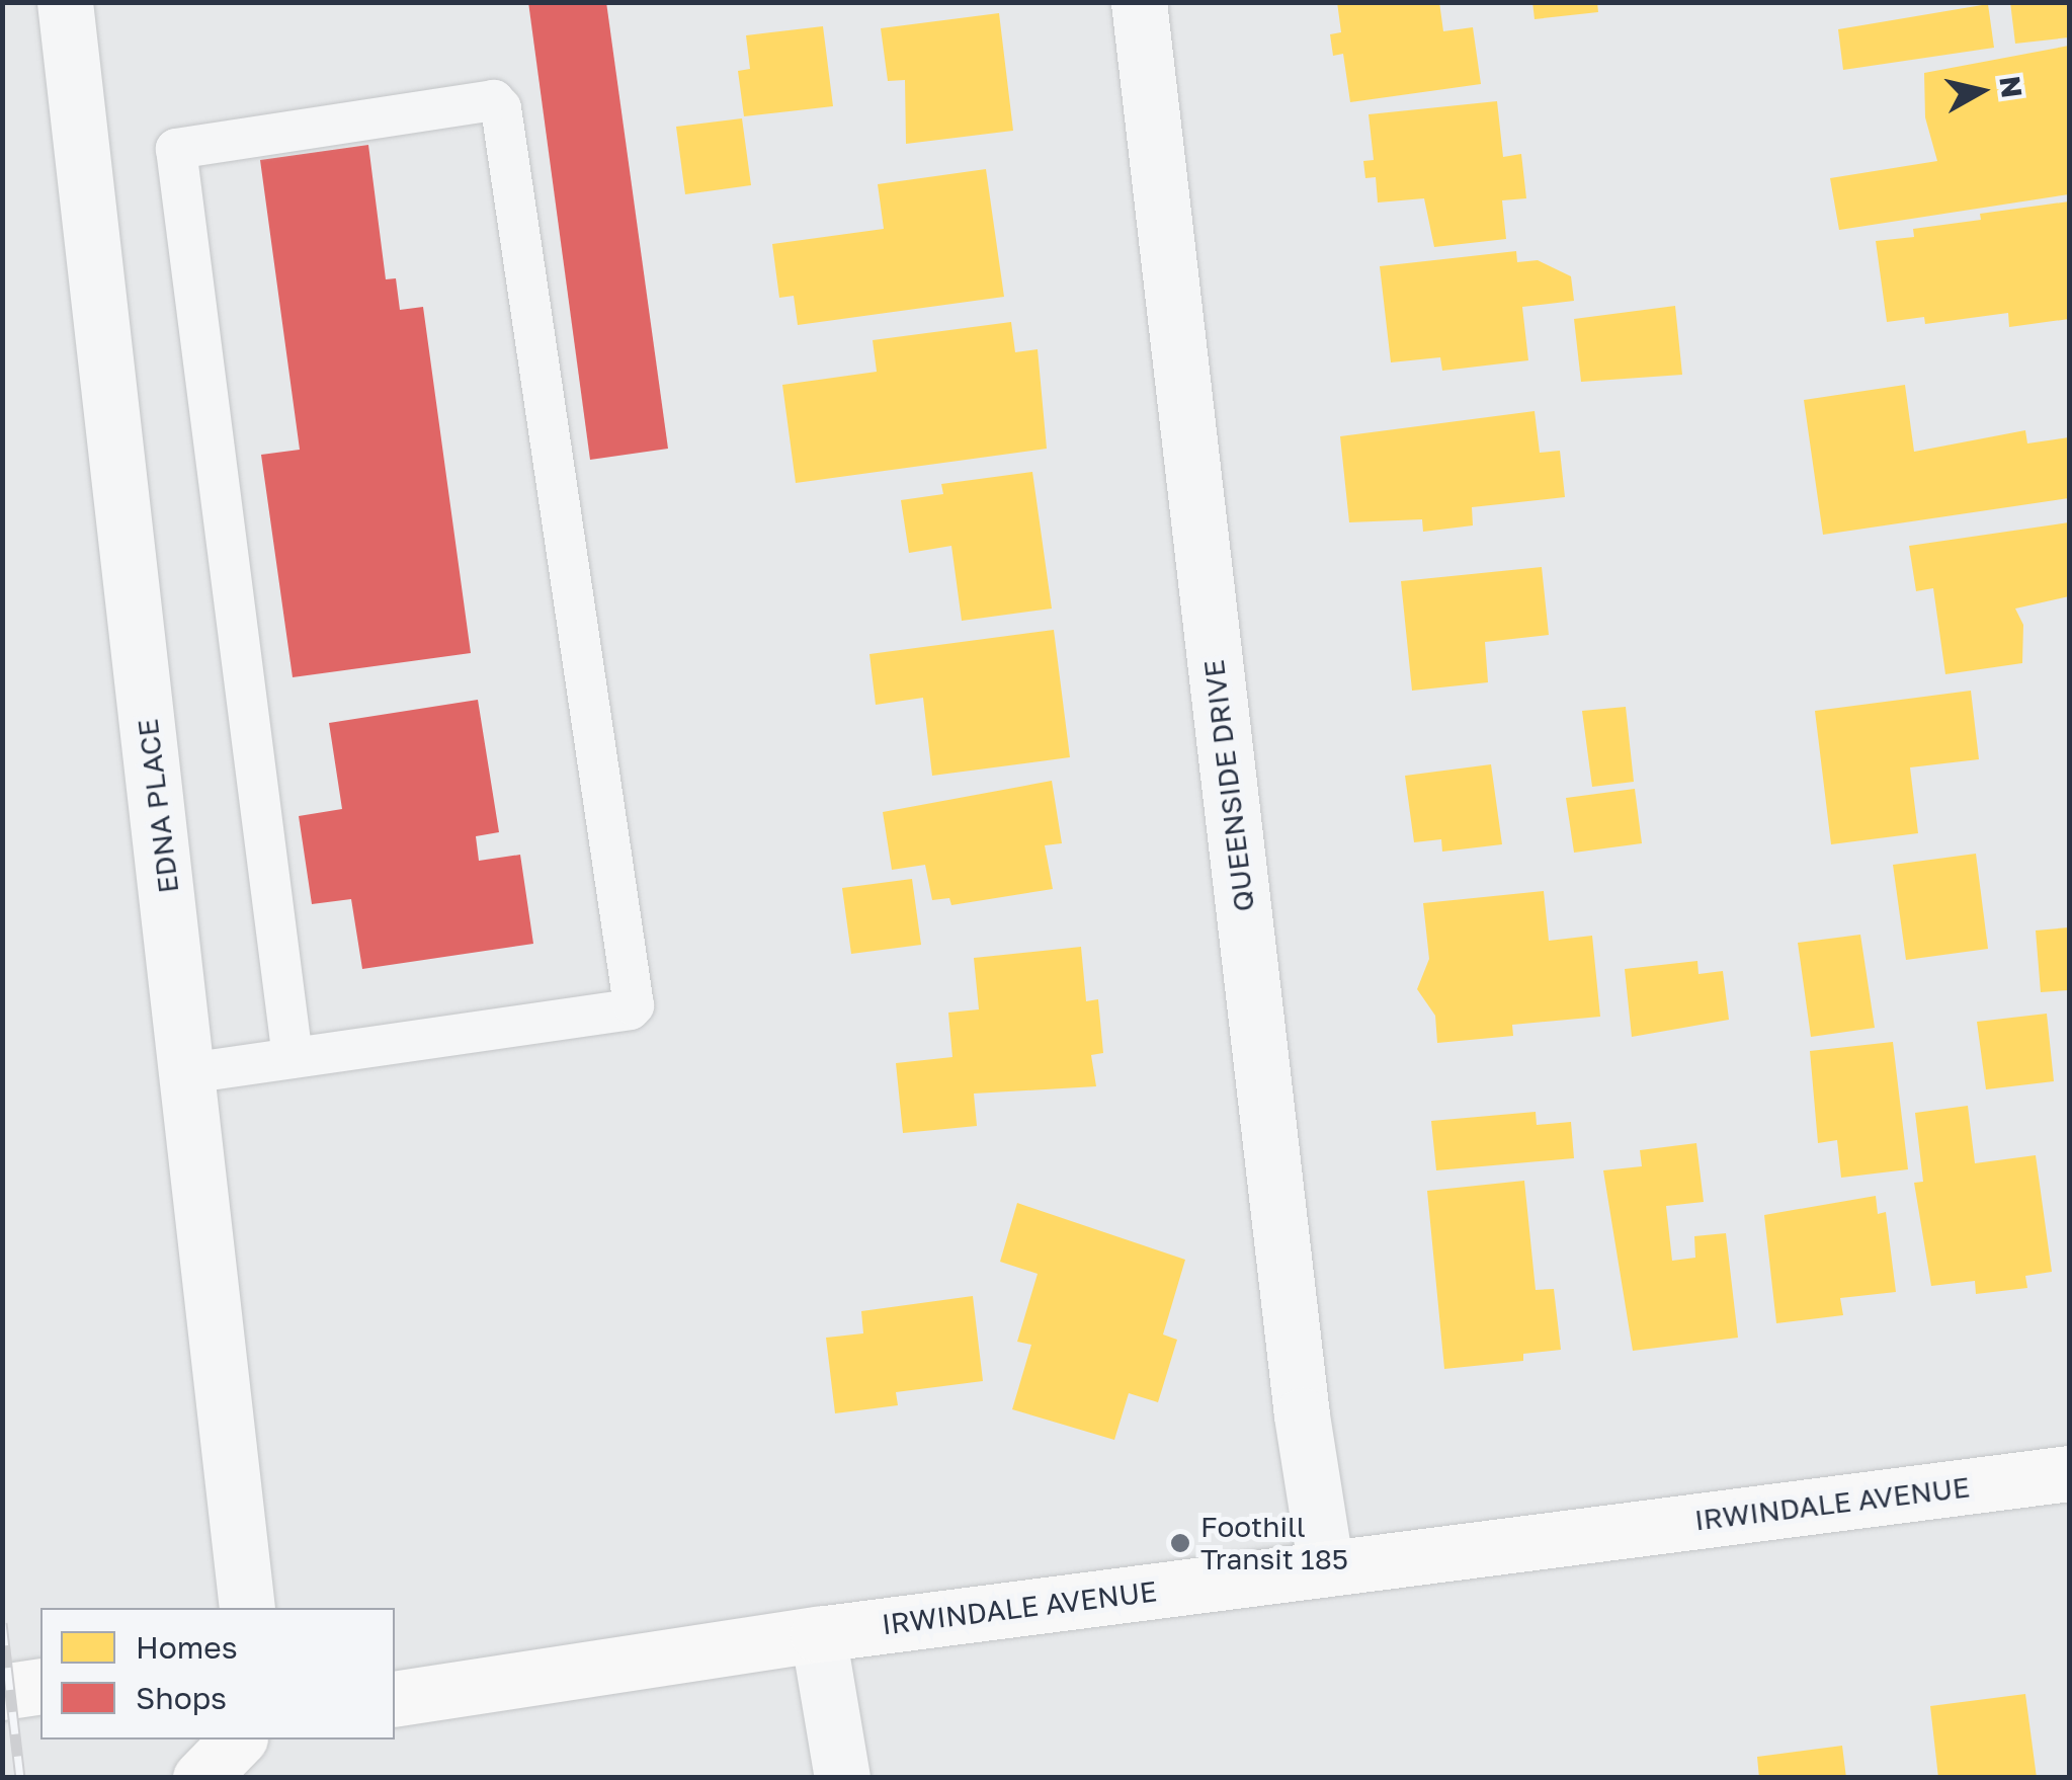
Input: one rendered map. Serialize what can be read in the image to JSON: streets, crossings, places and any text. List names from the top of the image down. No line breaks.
{"streets":{"main road":["IRWINDALE AVENUE"],"street":["QUEENSIDE DRIVE","EDNA PLACE"]},"crossings":[["QUEENSIDE DRIVE","IRWINDALE AVENUE"]],"places":["Foothill Transit 185"],"legend":["Homes","Shops"],"north":"right"}
